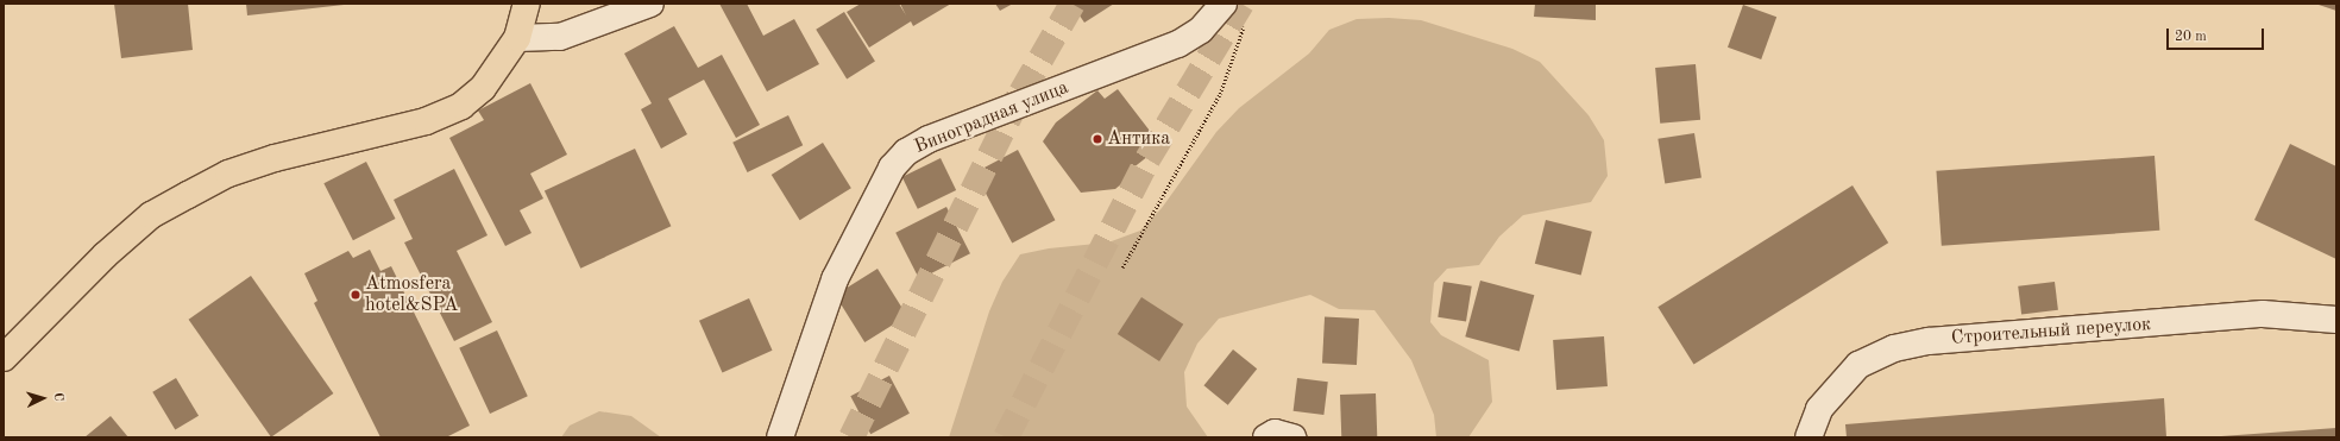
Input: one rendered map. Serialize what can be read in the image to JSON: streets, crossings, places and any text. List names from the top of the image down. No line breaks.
{"streets":{"street":["Виноградная улица","Строительный переулок"]},"places":["Антика","Atmosfera hotel&SPA"],"scale_bar":"20 m","north":"right"}
